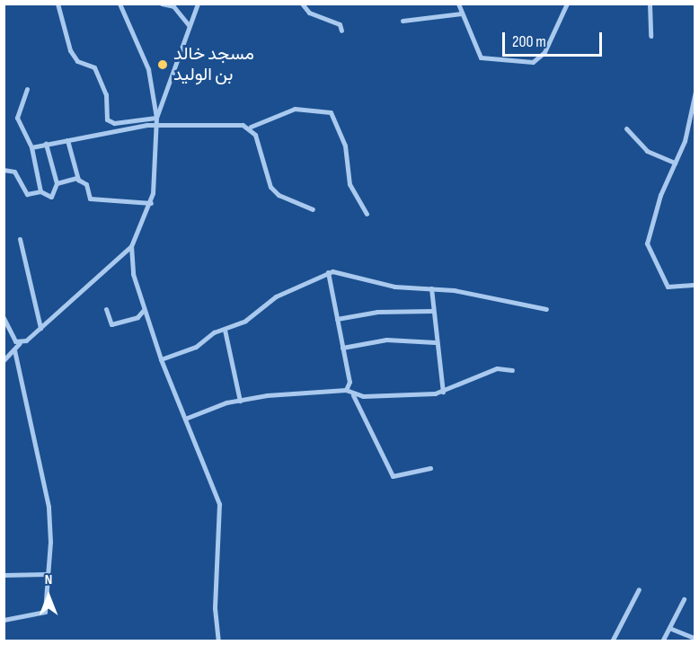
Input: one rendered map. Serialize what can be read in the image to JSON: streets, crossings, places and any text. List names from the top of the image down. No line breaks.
{"places":["مسجد خالد بن الوليد"],"scale_bar":"200 m","north":"top"}
